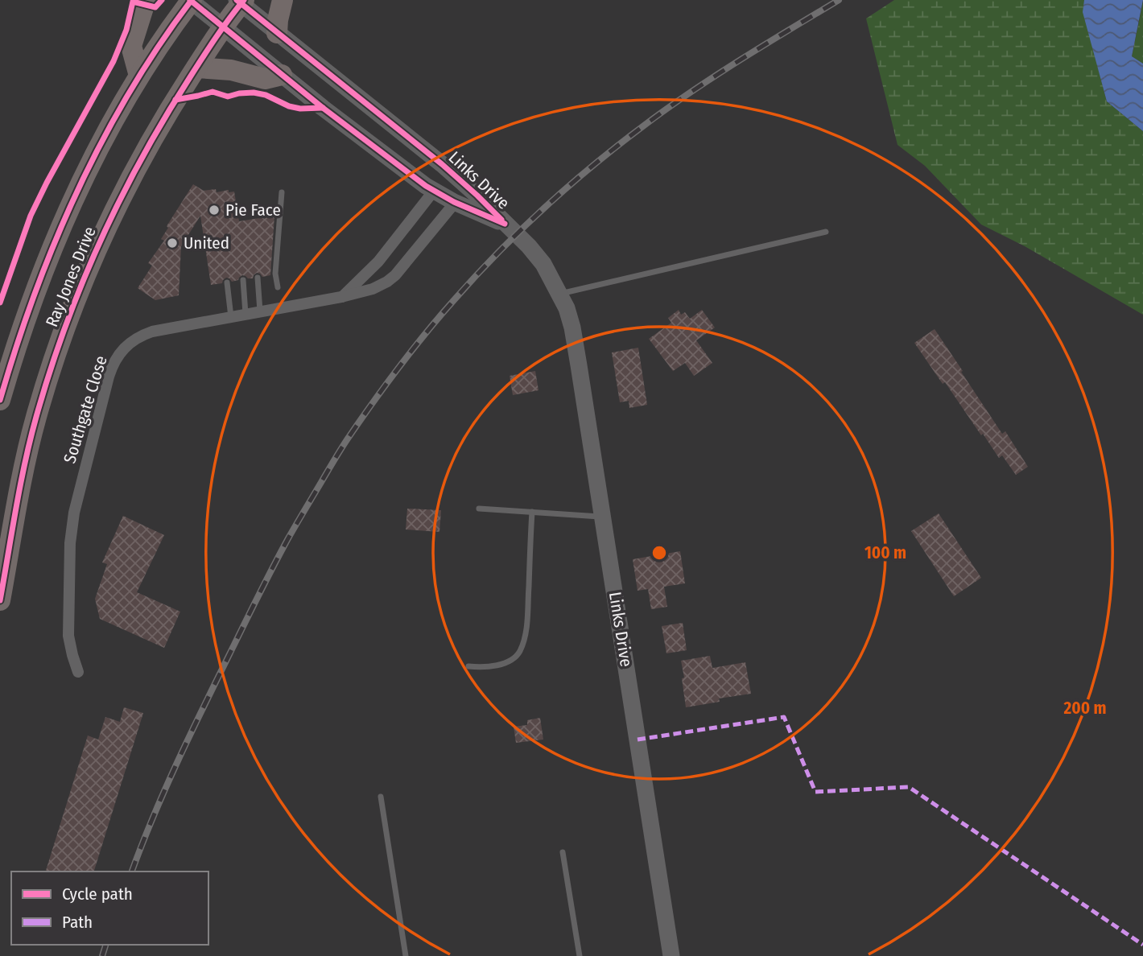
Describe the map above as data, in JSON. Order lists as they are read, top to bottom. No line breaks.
{"streets":{"highway":["Ray Jones Drive"],"street":["Links Drive","Southgate Close"]},"crossings":[["Links Drive","Ray Jones Drive"],["Links Drive","Southgate Close"]],"places":["Pie Face","United"],"legend":["Cycle path","Path"],"rings":["100 m","200 m"]}
